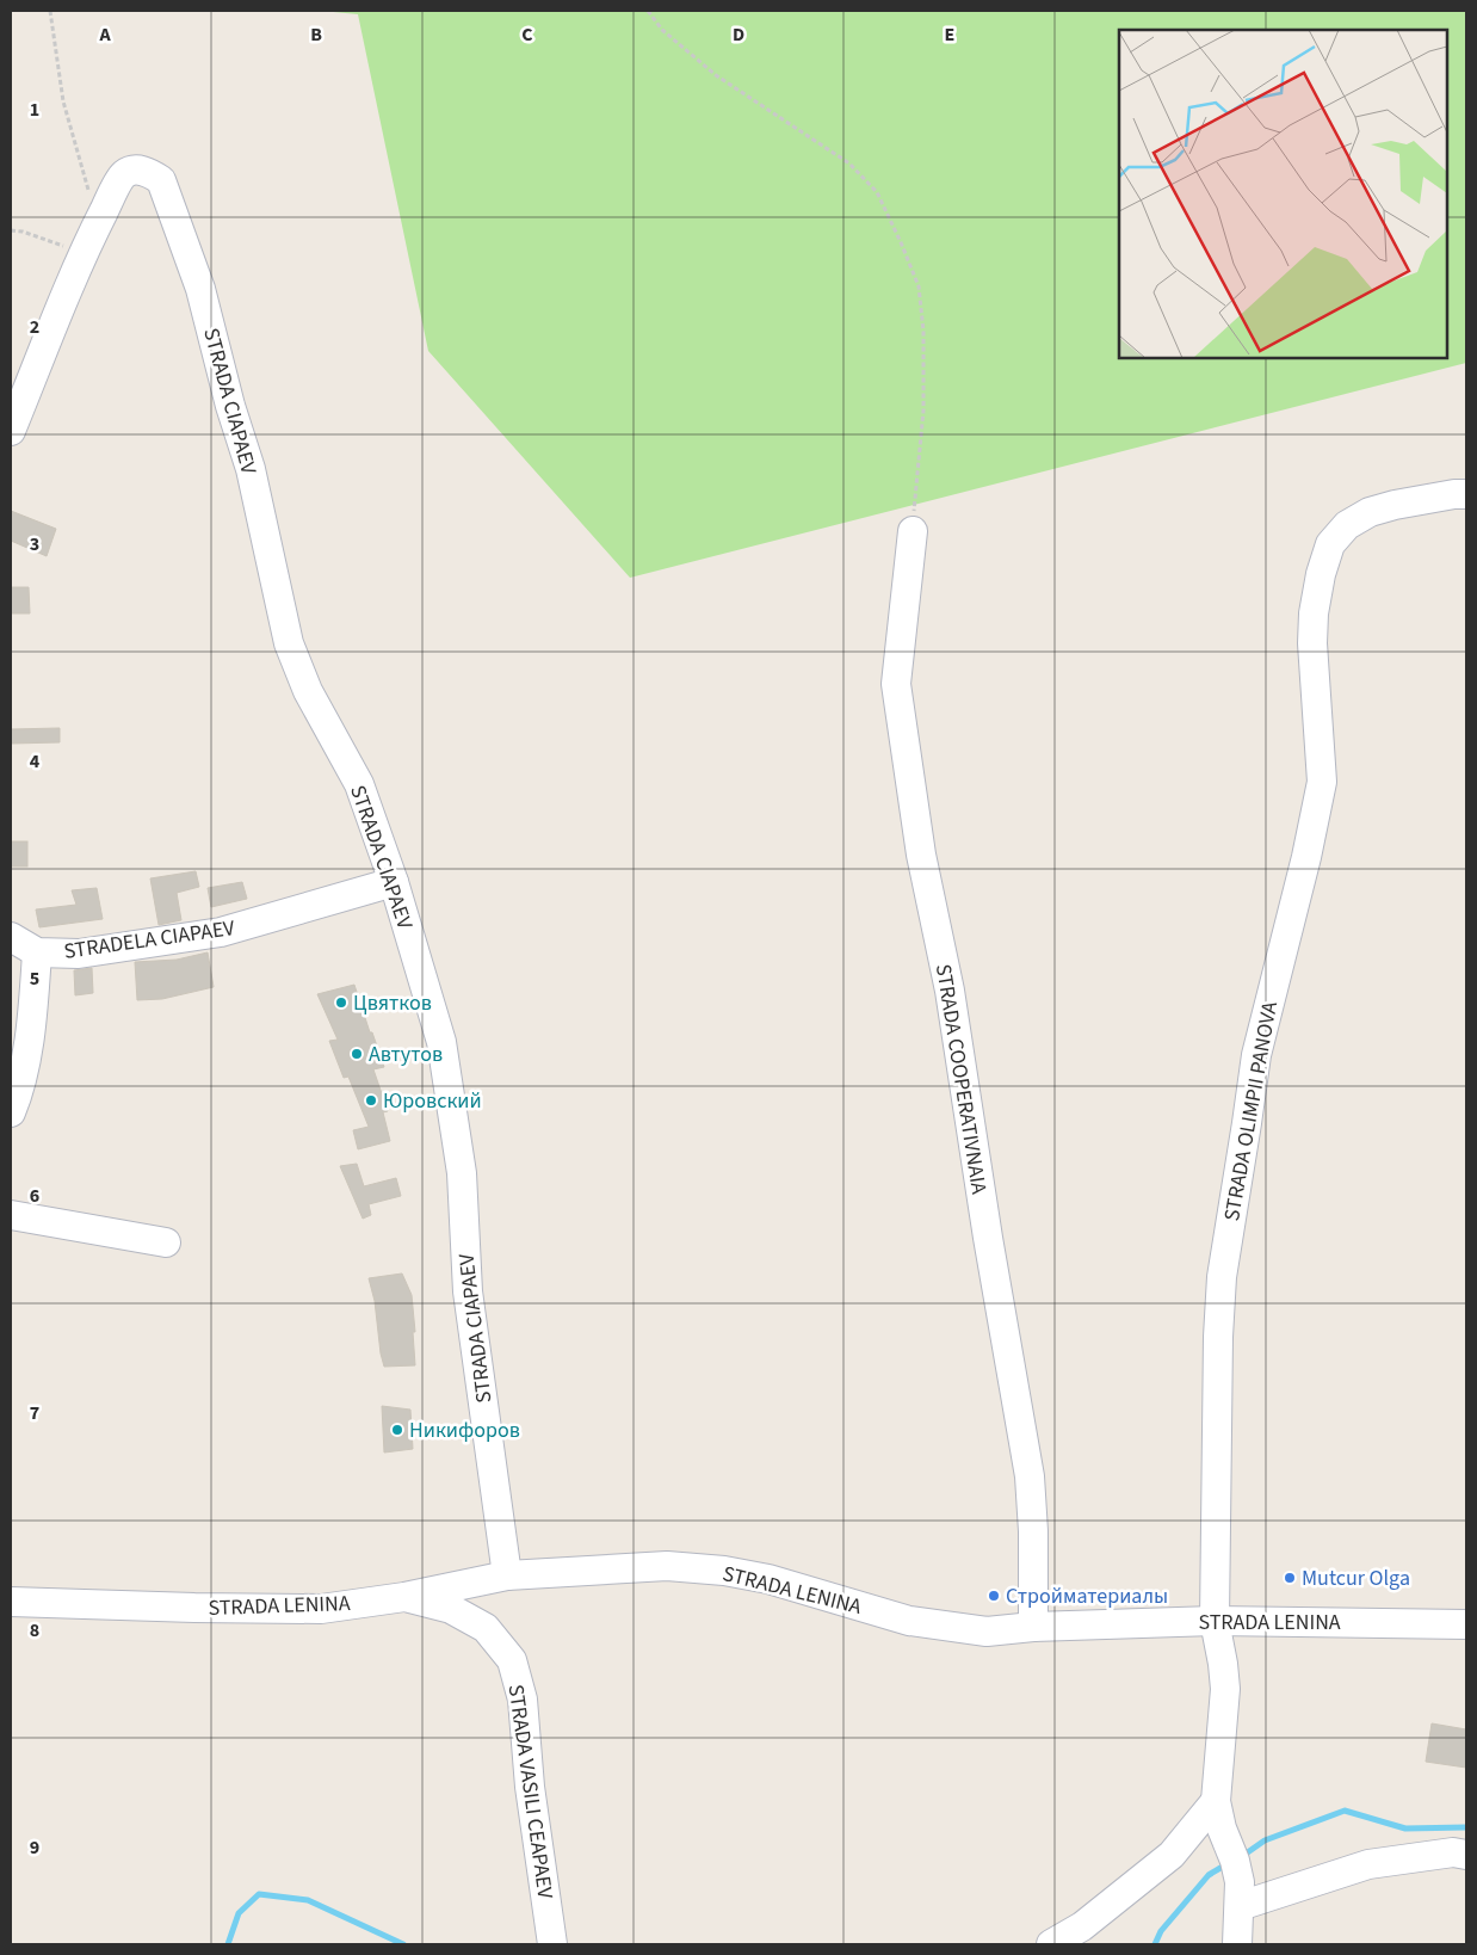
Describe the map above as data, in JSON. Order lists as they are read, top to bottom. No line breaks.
{"streets":{"street":["STRADA CIAPAEV","STRADELA CIAPAEV","STRADA COOPERATIVNAIA","STRADA OLIMPII PANOVA","STRADA LENINA","STRADA VASILI CEAPAEV"]},"crossings":[["STRADA CIAPAEV","STRADELA CIAPAEV"],["STRADA CIAPAEV","STRADA LENINA"],["STRADA COOPERATIVNAIA","STRADA LENINA"],["STRADA OLIMPII PANOVA","STRADA LENINA"],["STRADA LENINA","STRADA VASILI CEAPAEV"]],"places":["Цвятков","Автутов","Юровский","Никифоров","Mutcur Olga","Стройматериалы"],"grid":{"columns":["A","B","C","D","E"],"rows":["1","2","3","4","5","6","7","8","9"]}}
